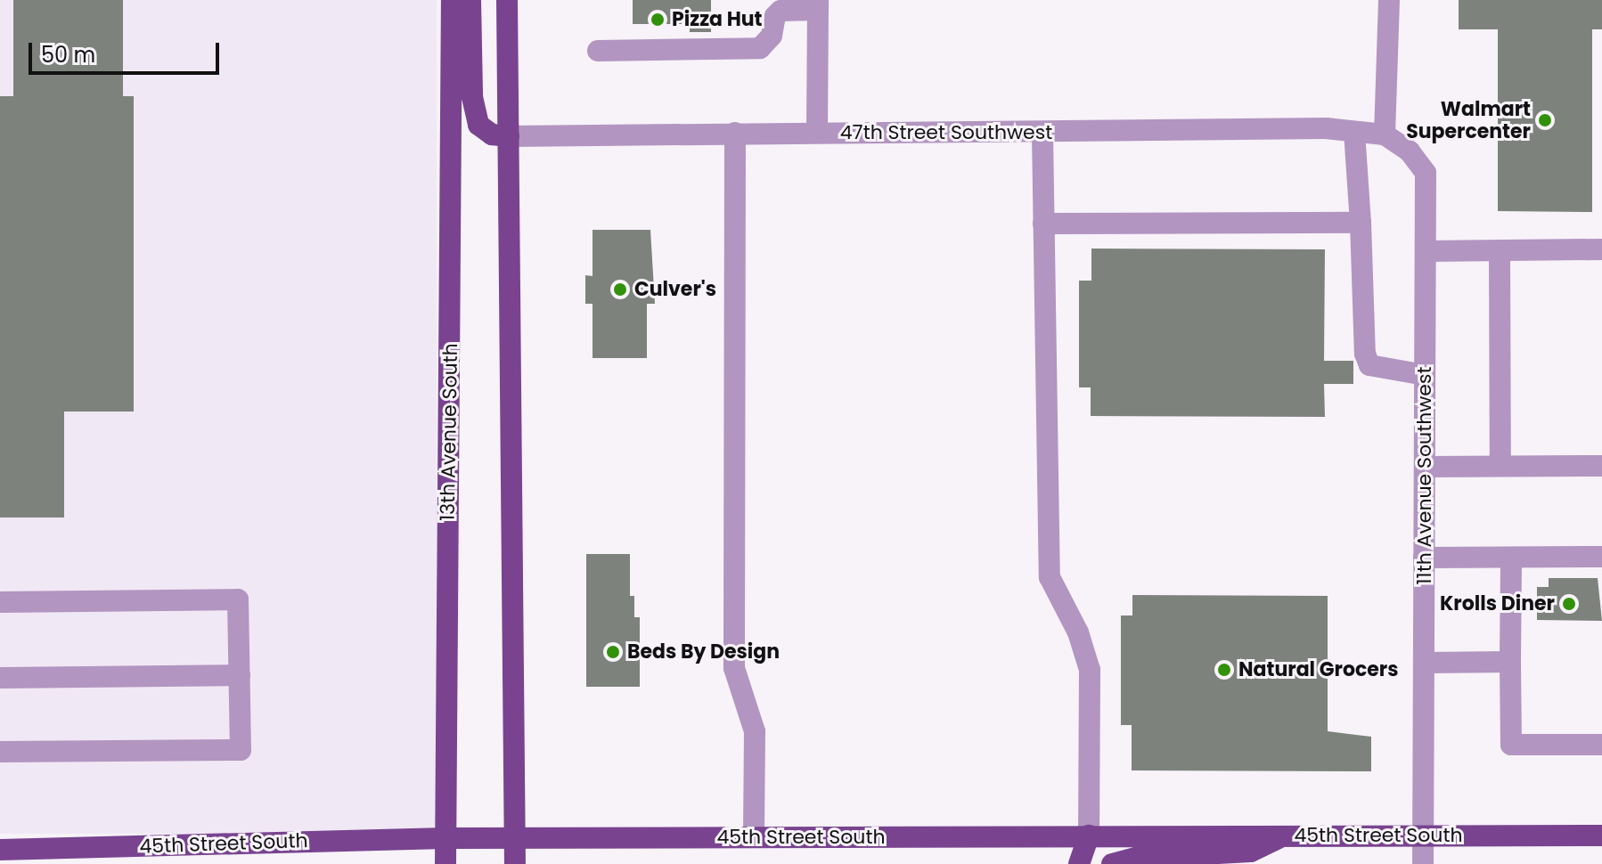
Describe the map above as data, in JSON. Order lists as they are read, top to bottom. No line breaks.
{"streets":{"main road":["13th Avenue South","45th Street South"],"street":["47th Street Southwest","11th Avenue Southwest"]},"crossings":[["47th Street Southwest","11th Avenue Southwest"],["13th Avenue South","45th Street South"],["11th Avenue Southwest","45th Street South"]],"places":["Pizza Hut","Walmart Supercenter","Culver's","Krolls Diner","Beds By Design","Natural Grocers"],"scale_bar":"50 m"}
